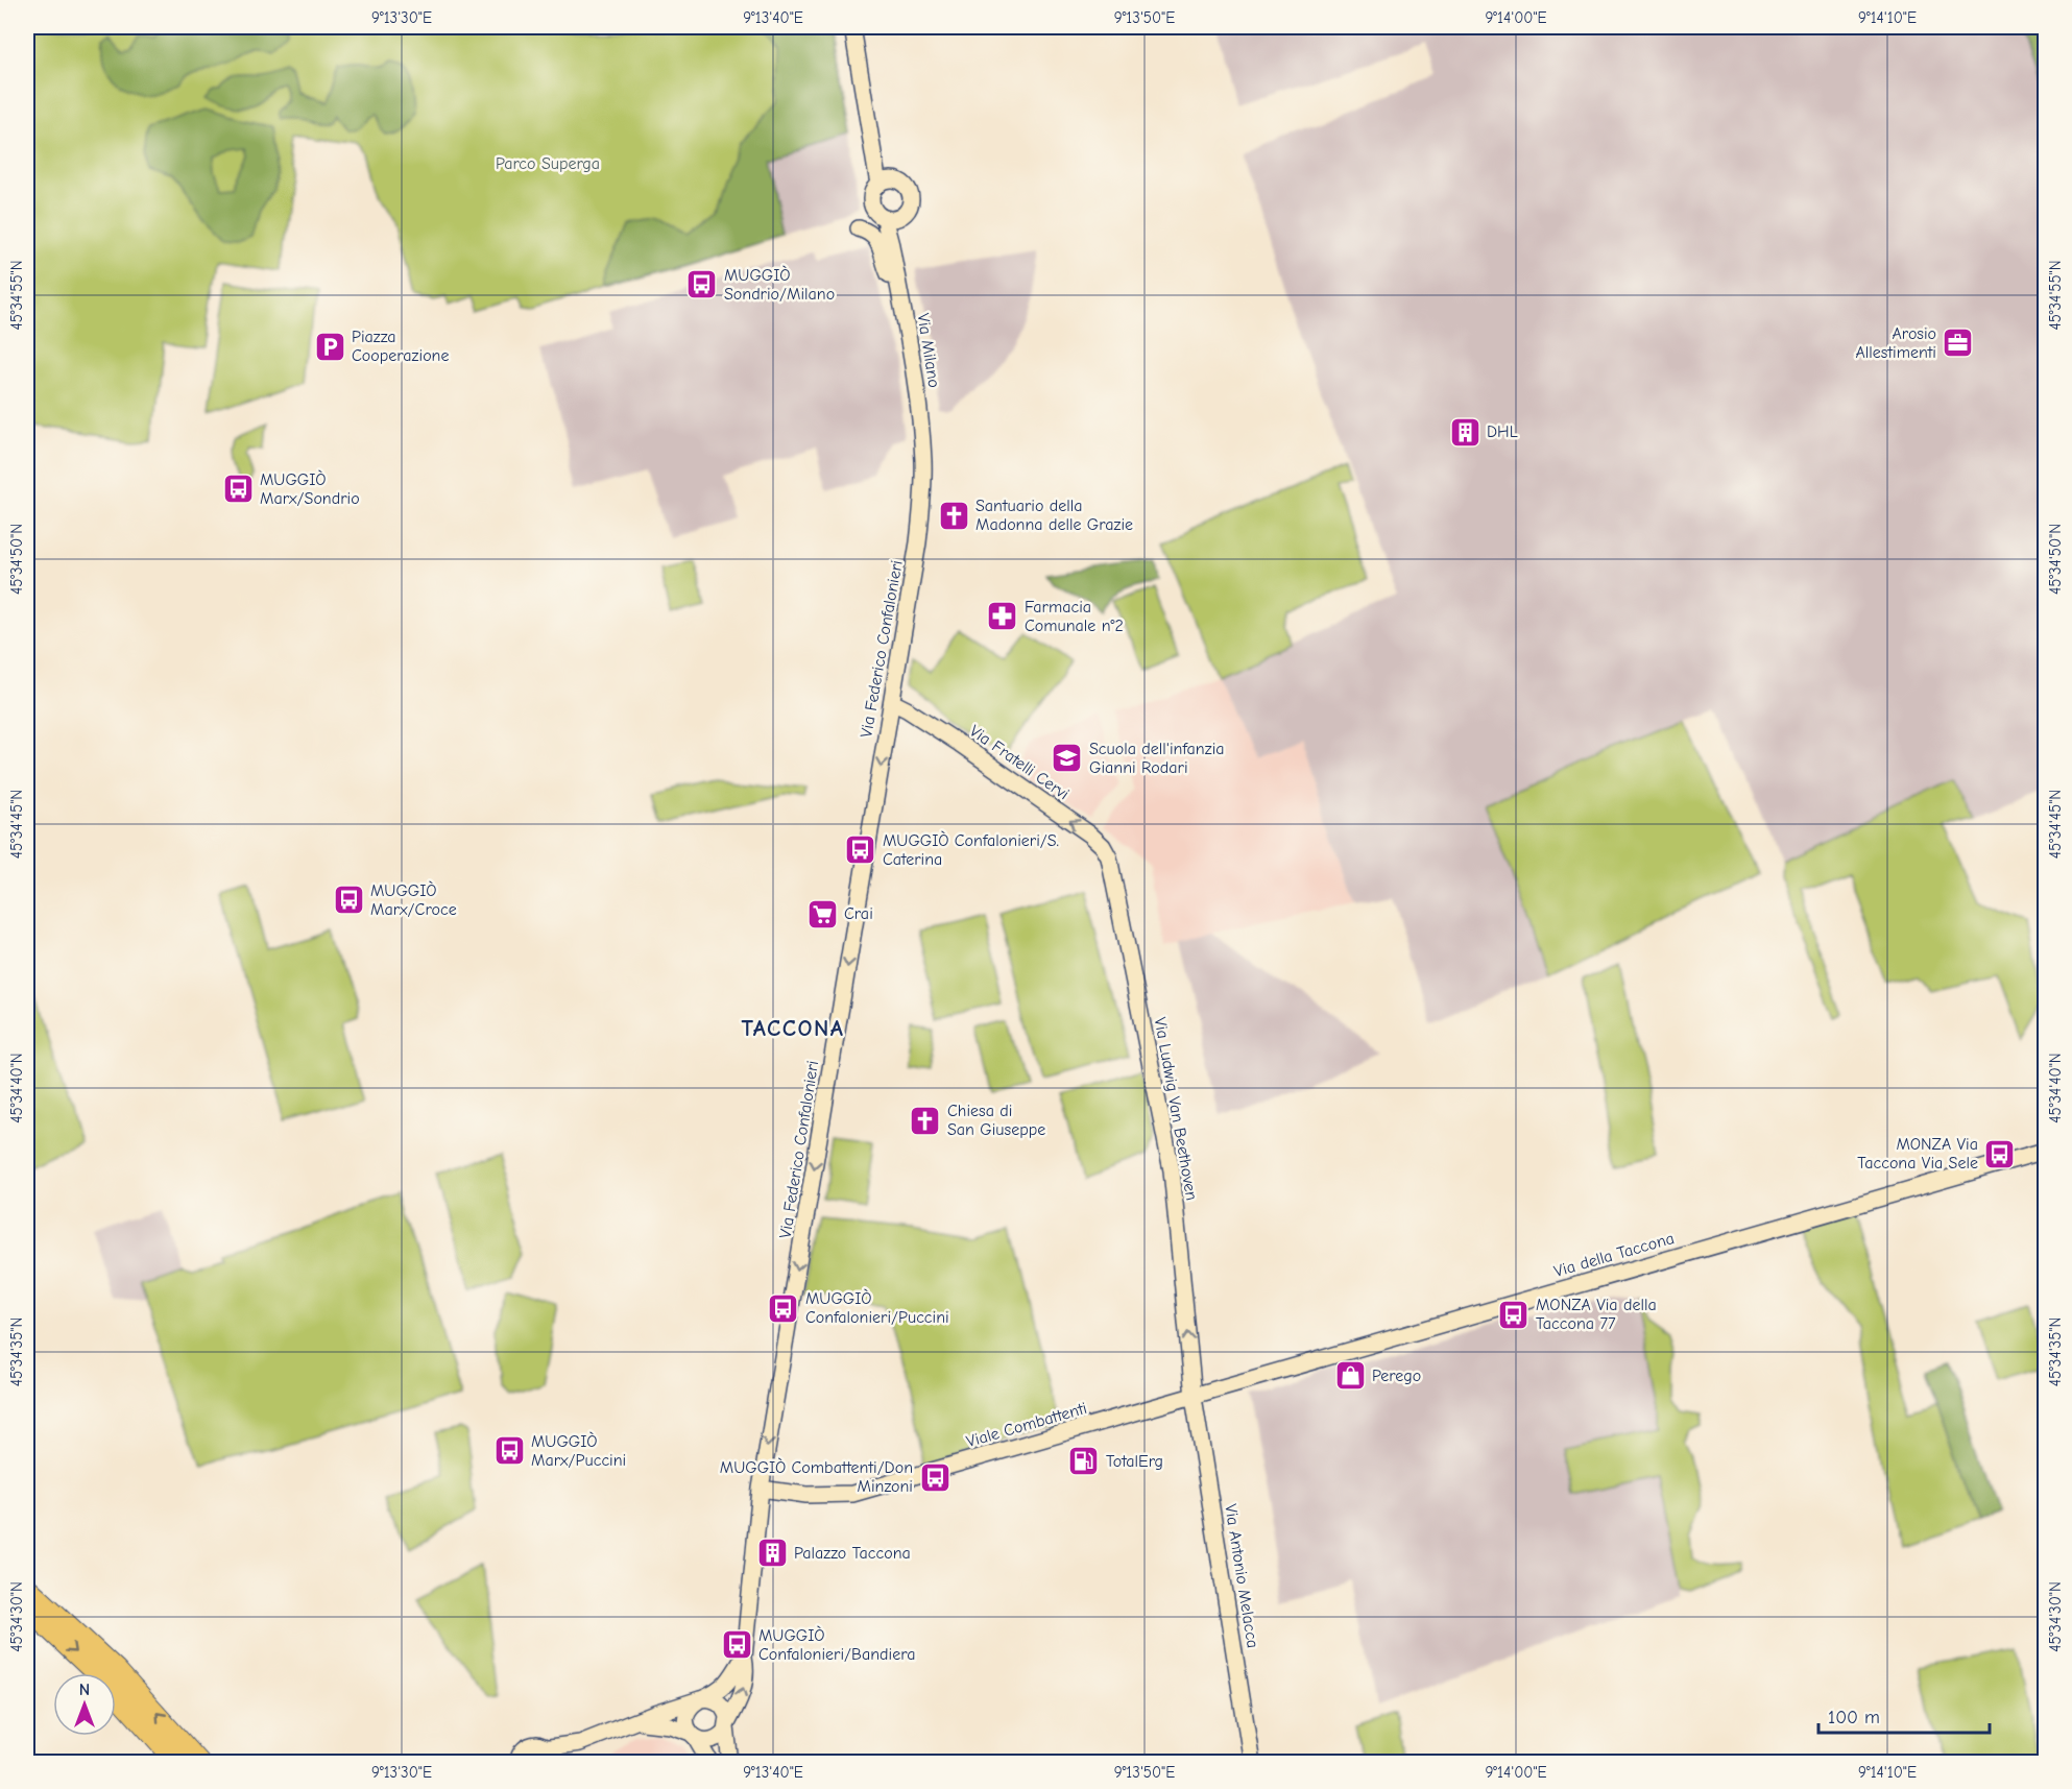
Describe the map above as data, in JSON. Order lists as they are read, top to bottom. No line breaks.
{"streets":{"street":["Via Milano","Via Federico Confalonieri","Via Fratelli Cervi","Via Ludwig Van Beethoven","Via della Taccona","Viale Combattenti","Via Antonio Melacca"]},"crossings":[["Via Milano","Via Federico Confalonieri"],["Via Federico Confalonieri","Via Fratelli Cervi"],["Via Federico Confalonieri","Viale Combattenti"],["Via Fratelli Cervi","Via Ludwig Van Beethoven"],["Via Ludwig Van Beethoven","Via della Taccona"],["Via Ludwig Van Beethoven","Viale Combattenti"],["Via Ludwig Van Beethoven","Via Antonio Melacca"],["Via della Taccona","Viale Combattenti"],["Via della Taccona","Via Antonio Melacca"],["Viale Combattenti","Via Antonio Melacca"]],"one_way":["Via Federico Confalonieri","Via Fratelli Cervi","Via Ludwig Van Beethoven"],"districts":["TACCONA"],"parks":["Parco Superga"],"places":{"bus stop":["MUGGIÒ Sondrio/Milano","MUGGIÒ Marx/Sondrio","MUGGIÒ Confalonieri/S. Caterina","MUGGIÒ Marx/Croce","MONZA Via Taccona Via Sele","MUGGIÒ Confalonieri/Puccini","MONZA Via della Taccona 77","MUGGIÒ Marx/Puccini","MUGGIÒ Combattenti/Don Minzoni","MUGGIÒ Confalonieri/Bandiera"],"office":["Arosio Allestimenti"],"parking":["Piazza Cooperazione"],"building":["DHL","Palazzo Taccona"],"church":["Santuario della Madonna delle Grazie","Chiesa di San Giuseppe"],"pharmacy":["Farmacia Comunale n°2"],"school or university":["Scuola dell'infanzia Gianni Rodari"],"supermarket":["Crai"],"shop":["Perego"],"fuel station":["TotalErg"]},"scale_bar":"100 m","north":"top","coordinates":["9°13'30\"E","9°13'40\"E","9°13'50\"E","9°14'00\"E","9°14'10\"E","45°34'55\"N","45°34'50\"N","45°34'45\"N","45°34'40\"N","45°34'35\"N","45°34'30\"N"]}
